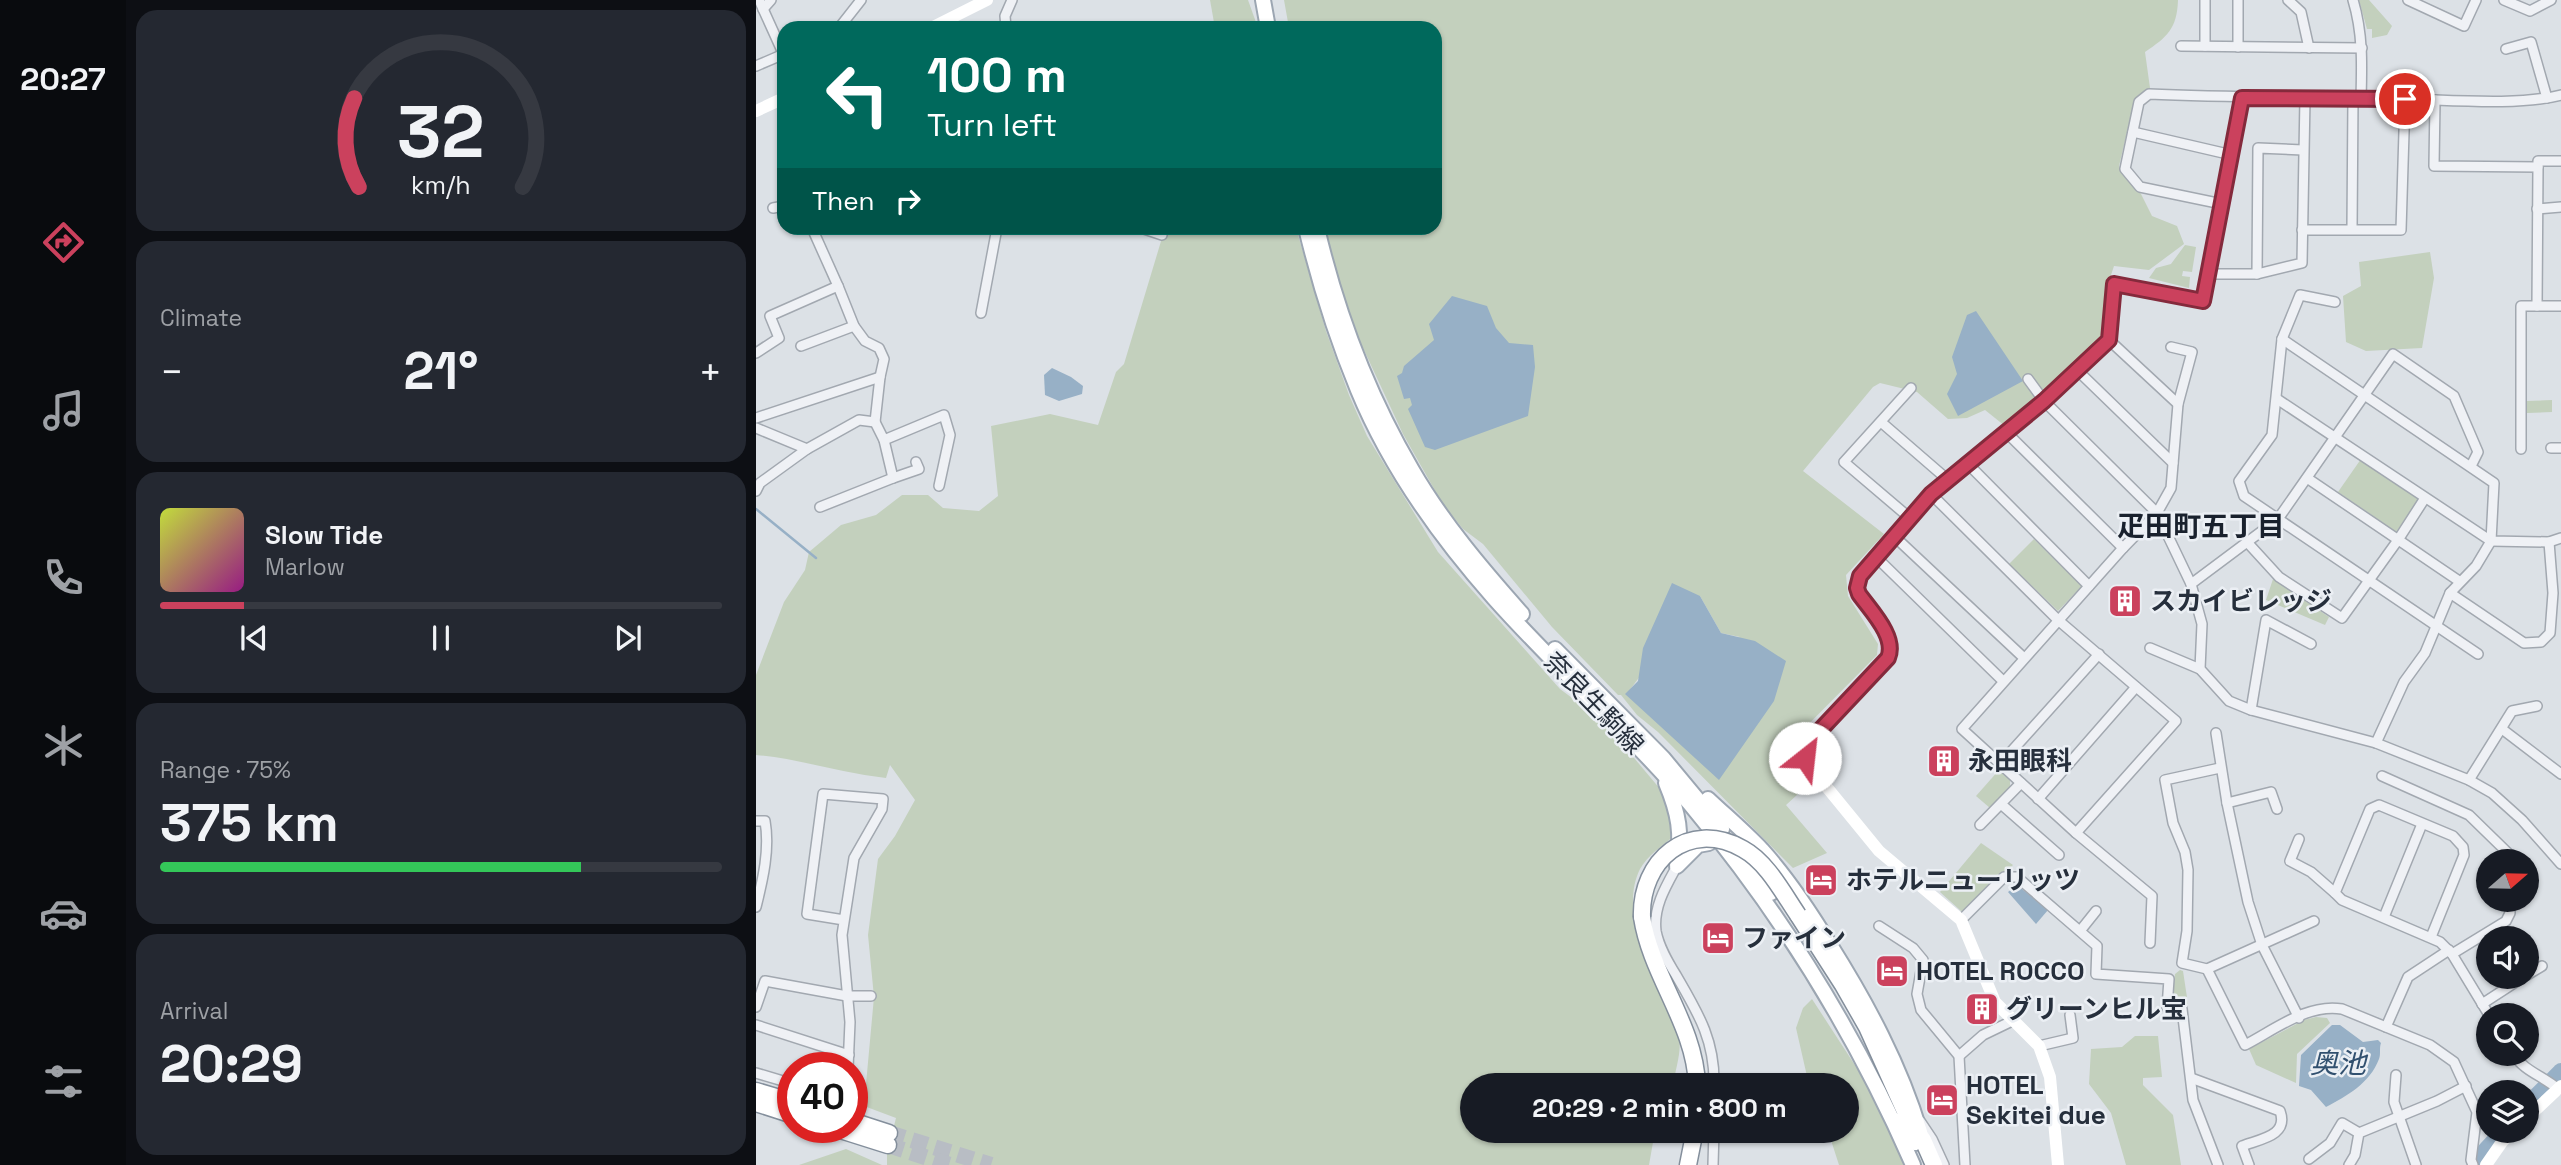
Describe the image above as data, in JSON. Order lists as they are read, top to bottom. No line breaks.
{"streets":{"main road":["奈良生駒線"]},"districts":["疋田町五丁目"],"water":["奥池"],"places":{"building":["スカイビレッジ","永田眼科","グリーンヒル宝"],"hotel":["ホテルニューリッツ","ファイン","HOTEL ROCCO","HOTEL Sekitei due"]},"north":"right","page":{"tabs":"20:27","turn":["100 m","Turn left"],"then":"Then","tile":["Climate",["Range · 75%","375 km"],["Arrival","20:29"]],"heat":["−","21°","+"],"song":["Slow Tide","Marlow"],"limit":"40","trip":"20:29 · 2 min · 800 m","gauge":["32","km/h"]}}
